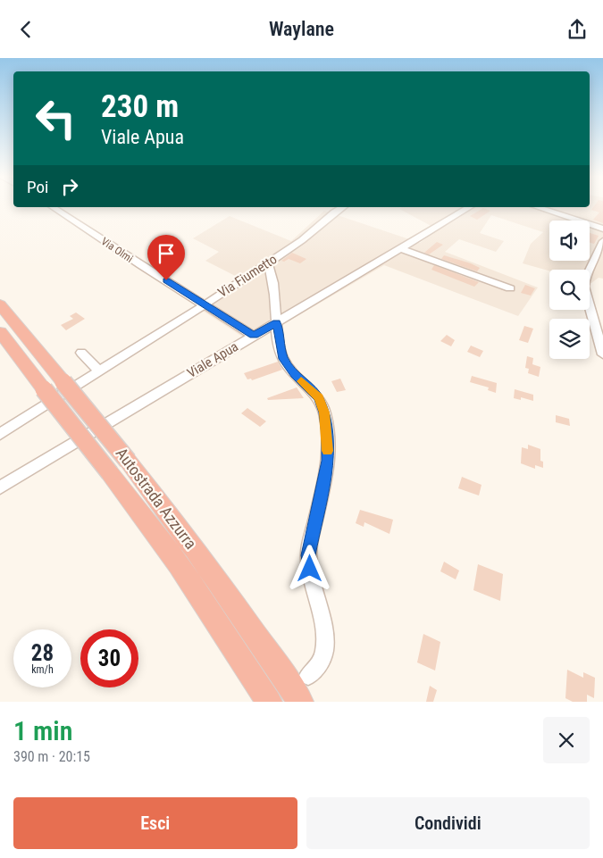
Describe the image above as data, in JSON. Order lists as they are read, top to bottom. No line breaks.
{"streets":{"highway":["Autostrada Azzurra"],"street":["Via Olmi","Via Fiumetto","Viale Apua"]},"crossings":[["Via Olmi","Via Fiumetto"],["Via Olmi","Viale Apua"]],"page":{"header":"Waylane","turn":["230 m","Viale Apua"],"then":"Poi","speed":"28 km/h","limit":"30","heading":["1 min","390 m · 20:15"],"buttons":["Esci","Condividi"]}}
